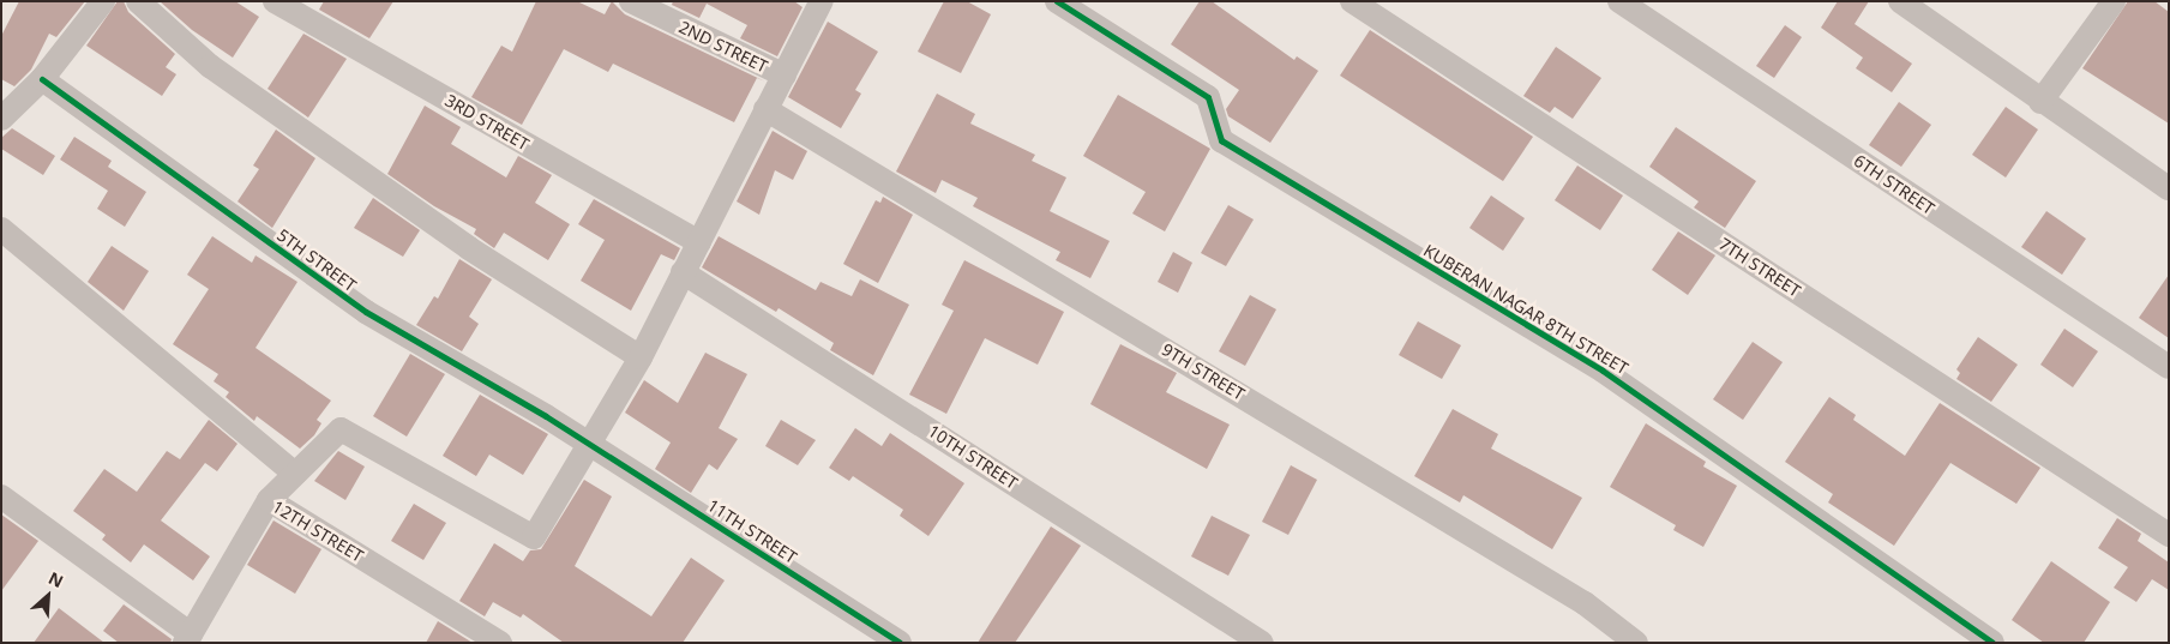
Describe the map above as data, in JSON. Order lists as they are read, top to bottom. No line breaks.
{"streets":{"street":["2ND STREET","3RD STREET","6TH STREET","5TH STREET","7TH STREET","KUBERAN NAGAR 8TH STREET","9TH STREET","10TH STREET","12TH STREET","11TH STREET"]},"crossings":[["5TH STREET","11TH STREET"]],"north":"top right"}
